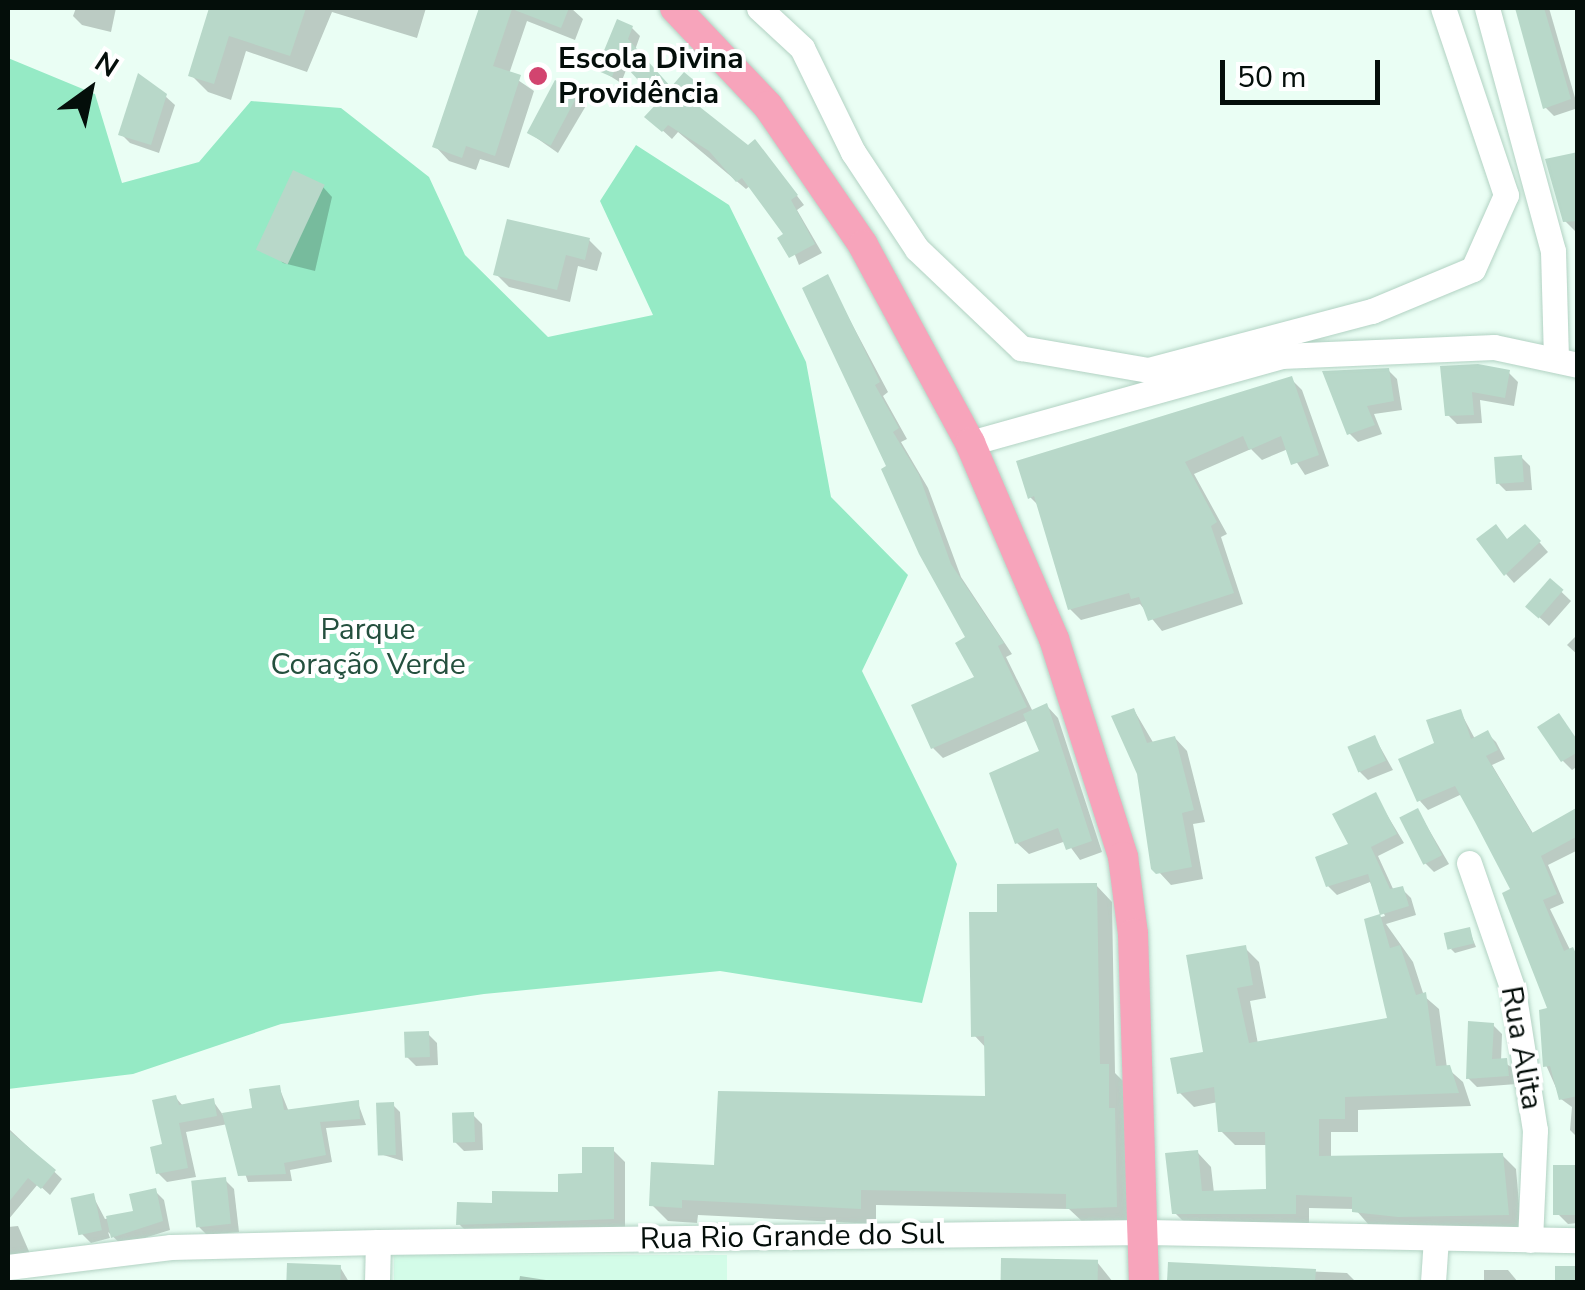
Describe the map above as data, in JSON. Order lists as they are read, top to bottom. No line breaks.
{"streets":{"street":["Rua Alita","Rua Rio Grande do Sul"]},"crossings":[["Rua Alita","Rua Rio Grande do Sul"]],"parks":["Parque Coração Verde"],"places":["Escola Divina Providência"],"scale_bar":"50 m","north":"top right"}
